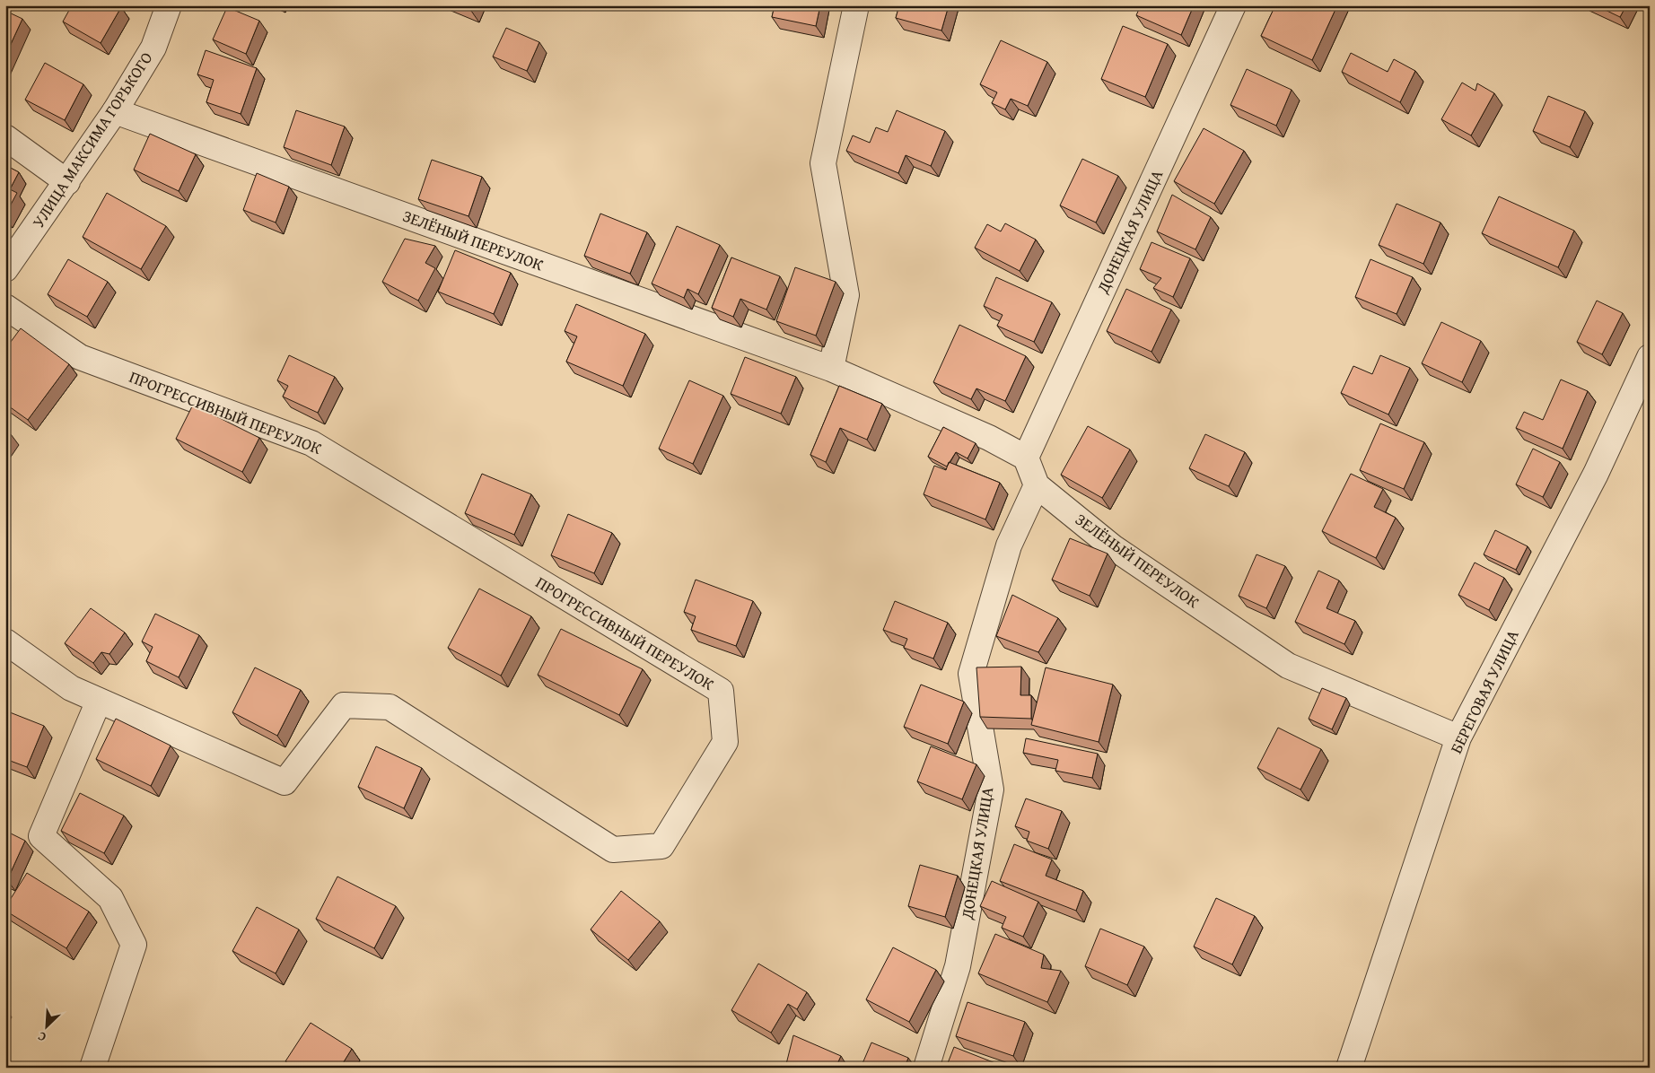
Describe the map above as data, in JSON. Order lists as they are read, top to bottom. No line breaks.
{"streets":{"street":["УЛИЦА МАКСИМА ГОРЬКОГО","ДОНЕЦКАЯ УЛИЦА","ЗЕЛЁНЫЙ ПЕРЕУЛОК","ПРОГРЕССИВНЫЙ ПЕРЕУЛОК","БЕРЕГОВАЯ УЛИЦА"]},"crossings":[["УЛИЦА МАКСИМА ГОРЬКОГО","ЗЕЛЁНЫЙ ПЕРЕУЛОК"],["ДОНЕЦКАЯ УЛИЦА","ЗЕЛЁНЫЙ ПЕРЕУЛОК"],["ЗЕЛЁНЫЙ ПЕРЕУЛОК","БЕРЕГОВАЯ УЛИЦА"]],"north":"bottom left"}
